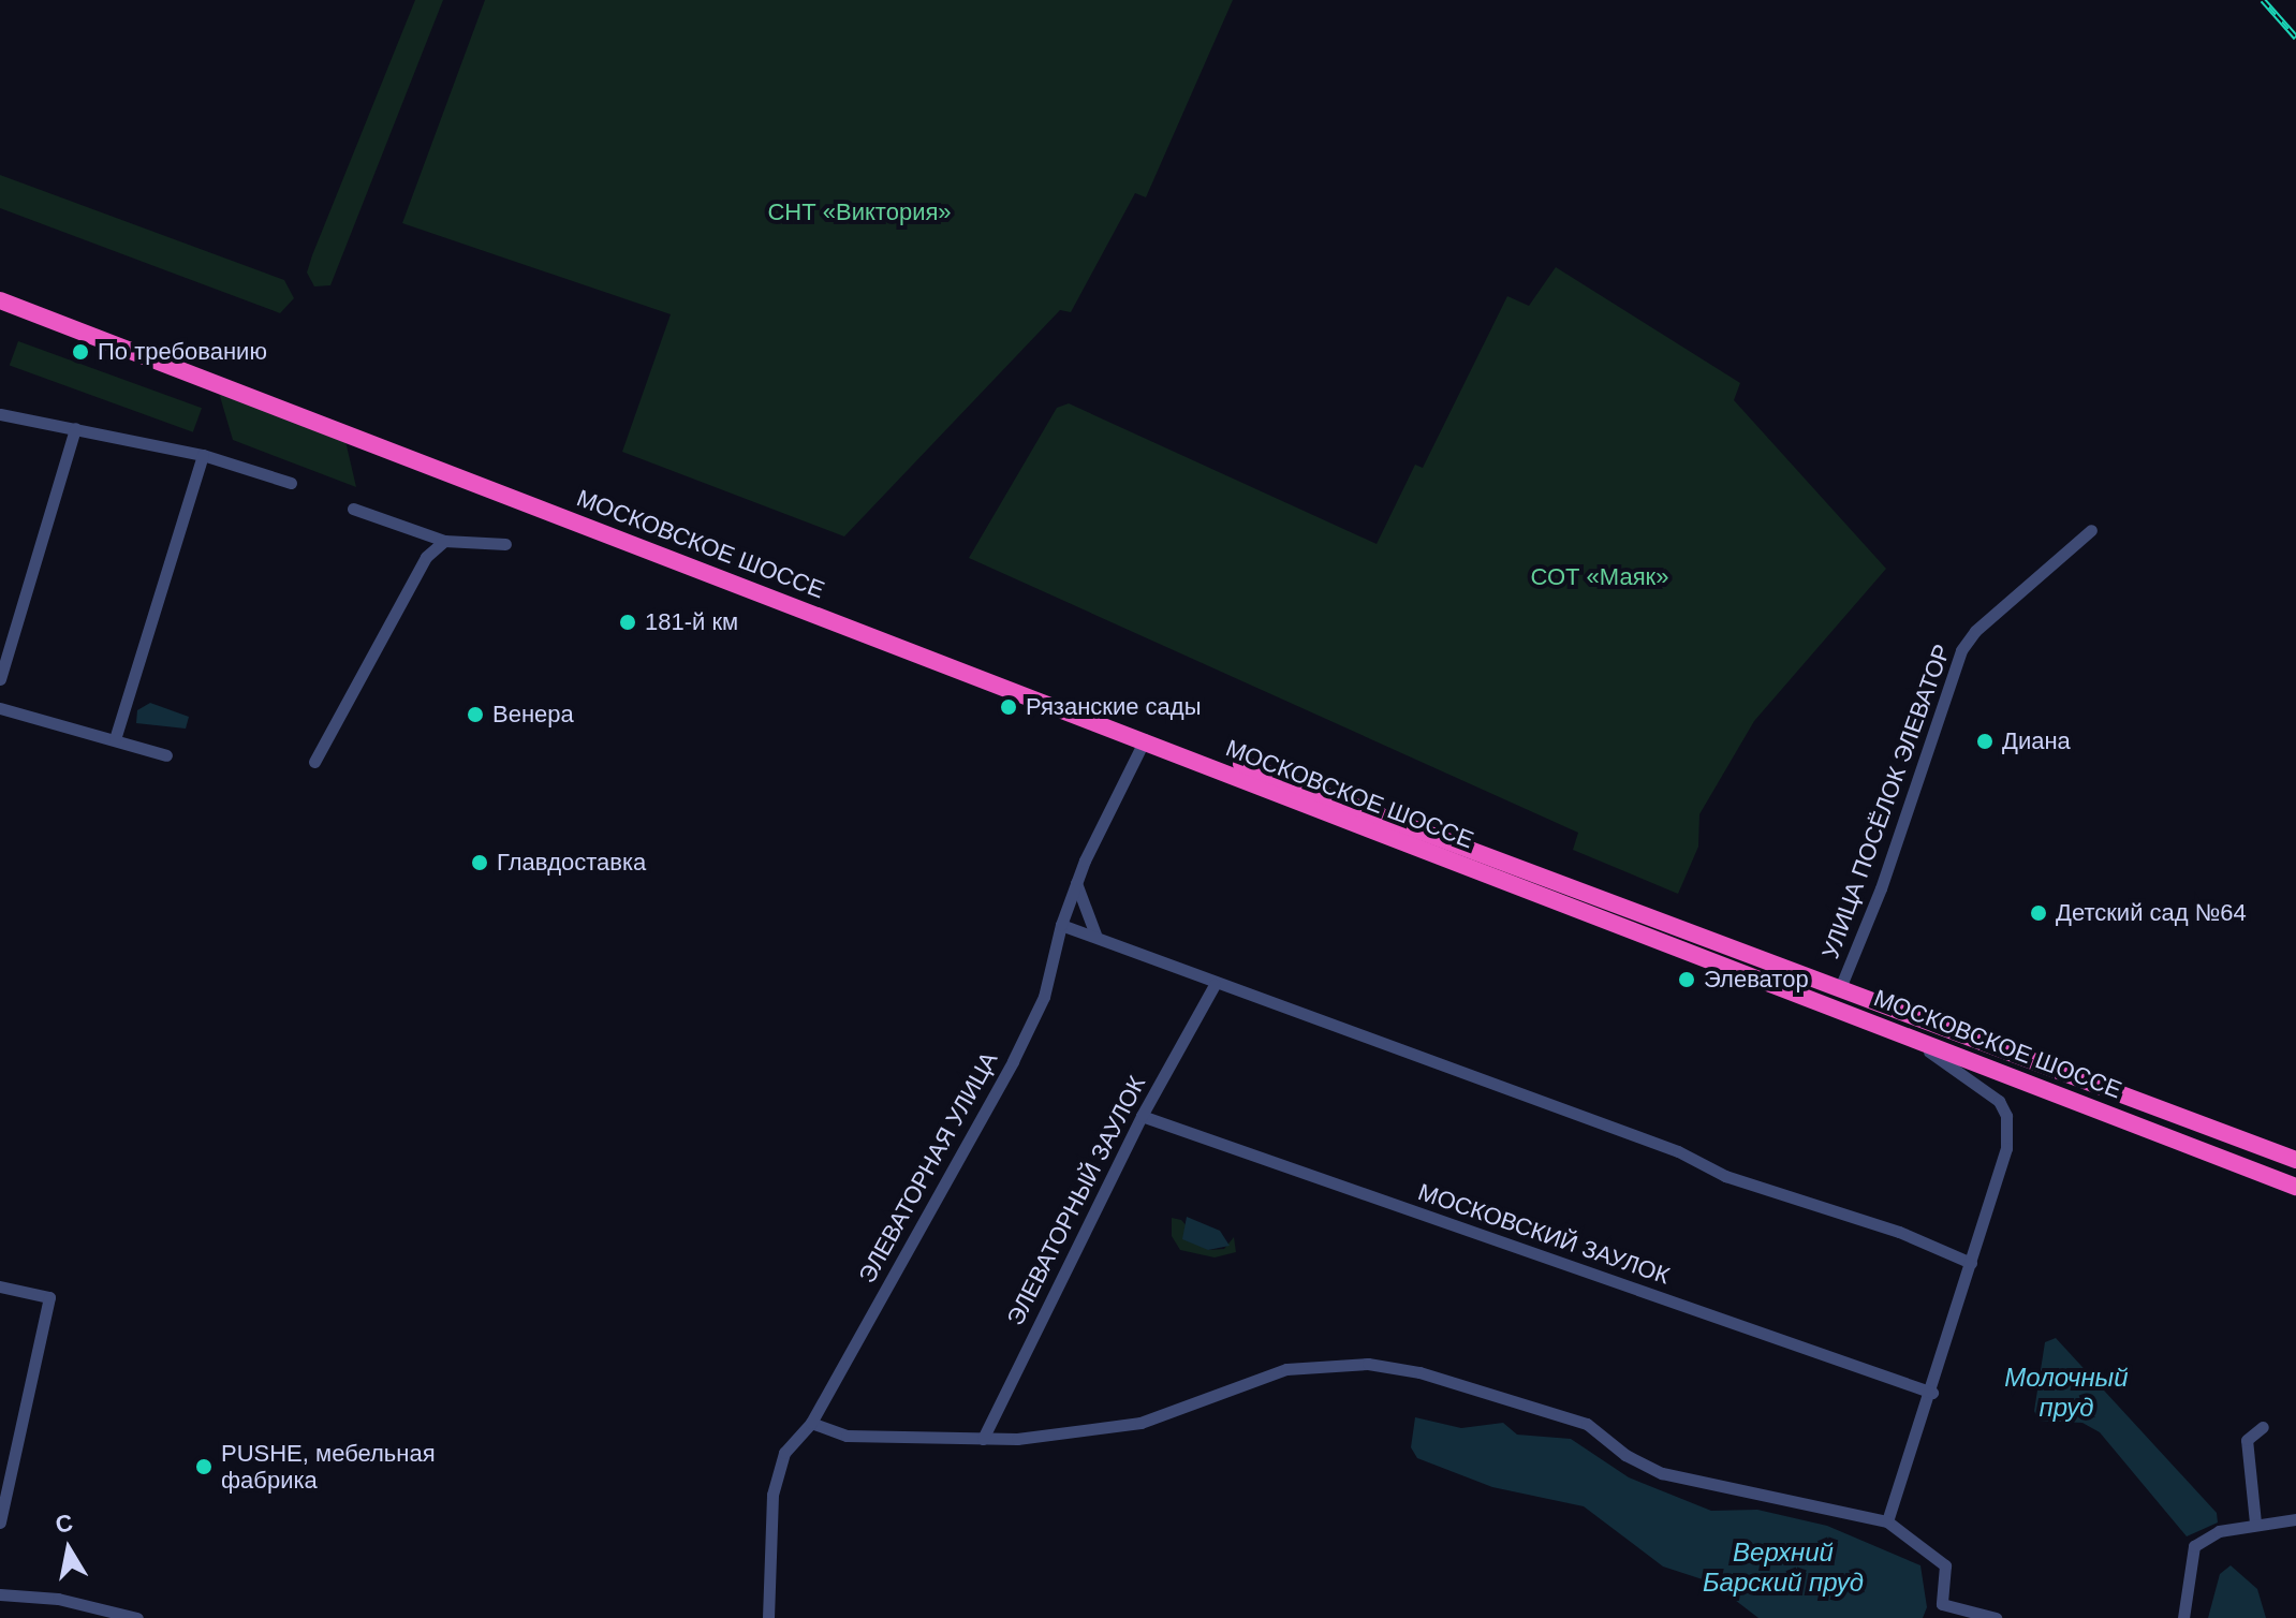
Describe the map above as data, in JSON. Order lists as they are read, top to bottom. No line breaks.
{"streets":{"highway":["МОСКОВСКОЕ ШОССЕ"],"street":["УЛИЦА ПОСЁЛОК ЭЛЕВАТОР","ЭЛЕВАТОРНАЯ УЛИЦА","ЭЛЕВАТОРНЫЙ ЗАУЛОК","МОСКОВСКИЙ ЗАУЛОК"]},"crossings":[["МОСКОВСКОЕ ШОССЕ","УЛИЦА ПОСЁЛОК ЭЛЕВАТОР"],["МОСКОВСКОЕ ШОССЕ","ЭЛЕВАТОРНАЯ УЛИЦА"],["ЭЛЕВАТОРНЫЙ ЗАУЛОК","МОСКОВСКИЙ ЗАУЛОК"]],"water":["Молочный пруд","Верхний Барский пруд"],"parks":["СНТ «Виктория»","СОТ «Маяк»"],"places":["По требованию","181-й км","Рязанские сады","Венера","Диана","Главдоставка","Детский сад №64","Элеватор","PUSHE, мебельная фабрика"],"north":"top"}
